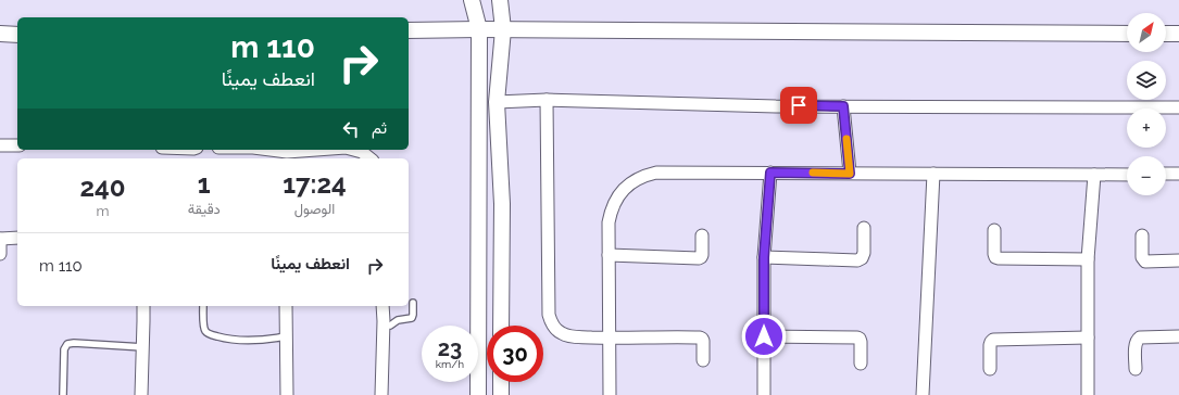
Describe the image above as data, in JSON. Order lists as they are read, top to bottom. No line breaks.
{"north":"top right","page":{"map_buttons":["+","−"],"turn":["110 m","انعطف يمينًا"],"then":"ثم","eta":["17:24","الوصول","1","دقيقة","240","m"],"list":[{"name":"انعطف يمينًا","value":"110 m"}],"speed":"23 km/h","limit":"30"}}
